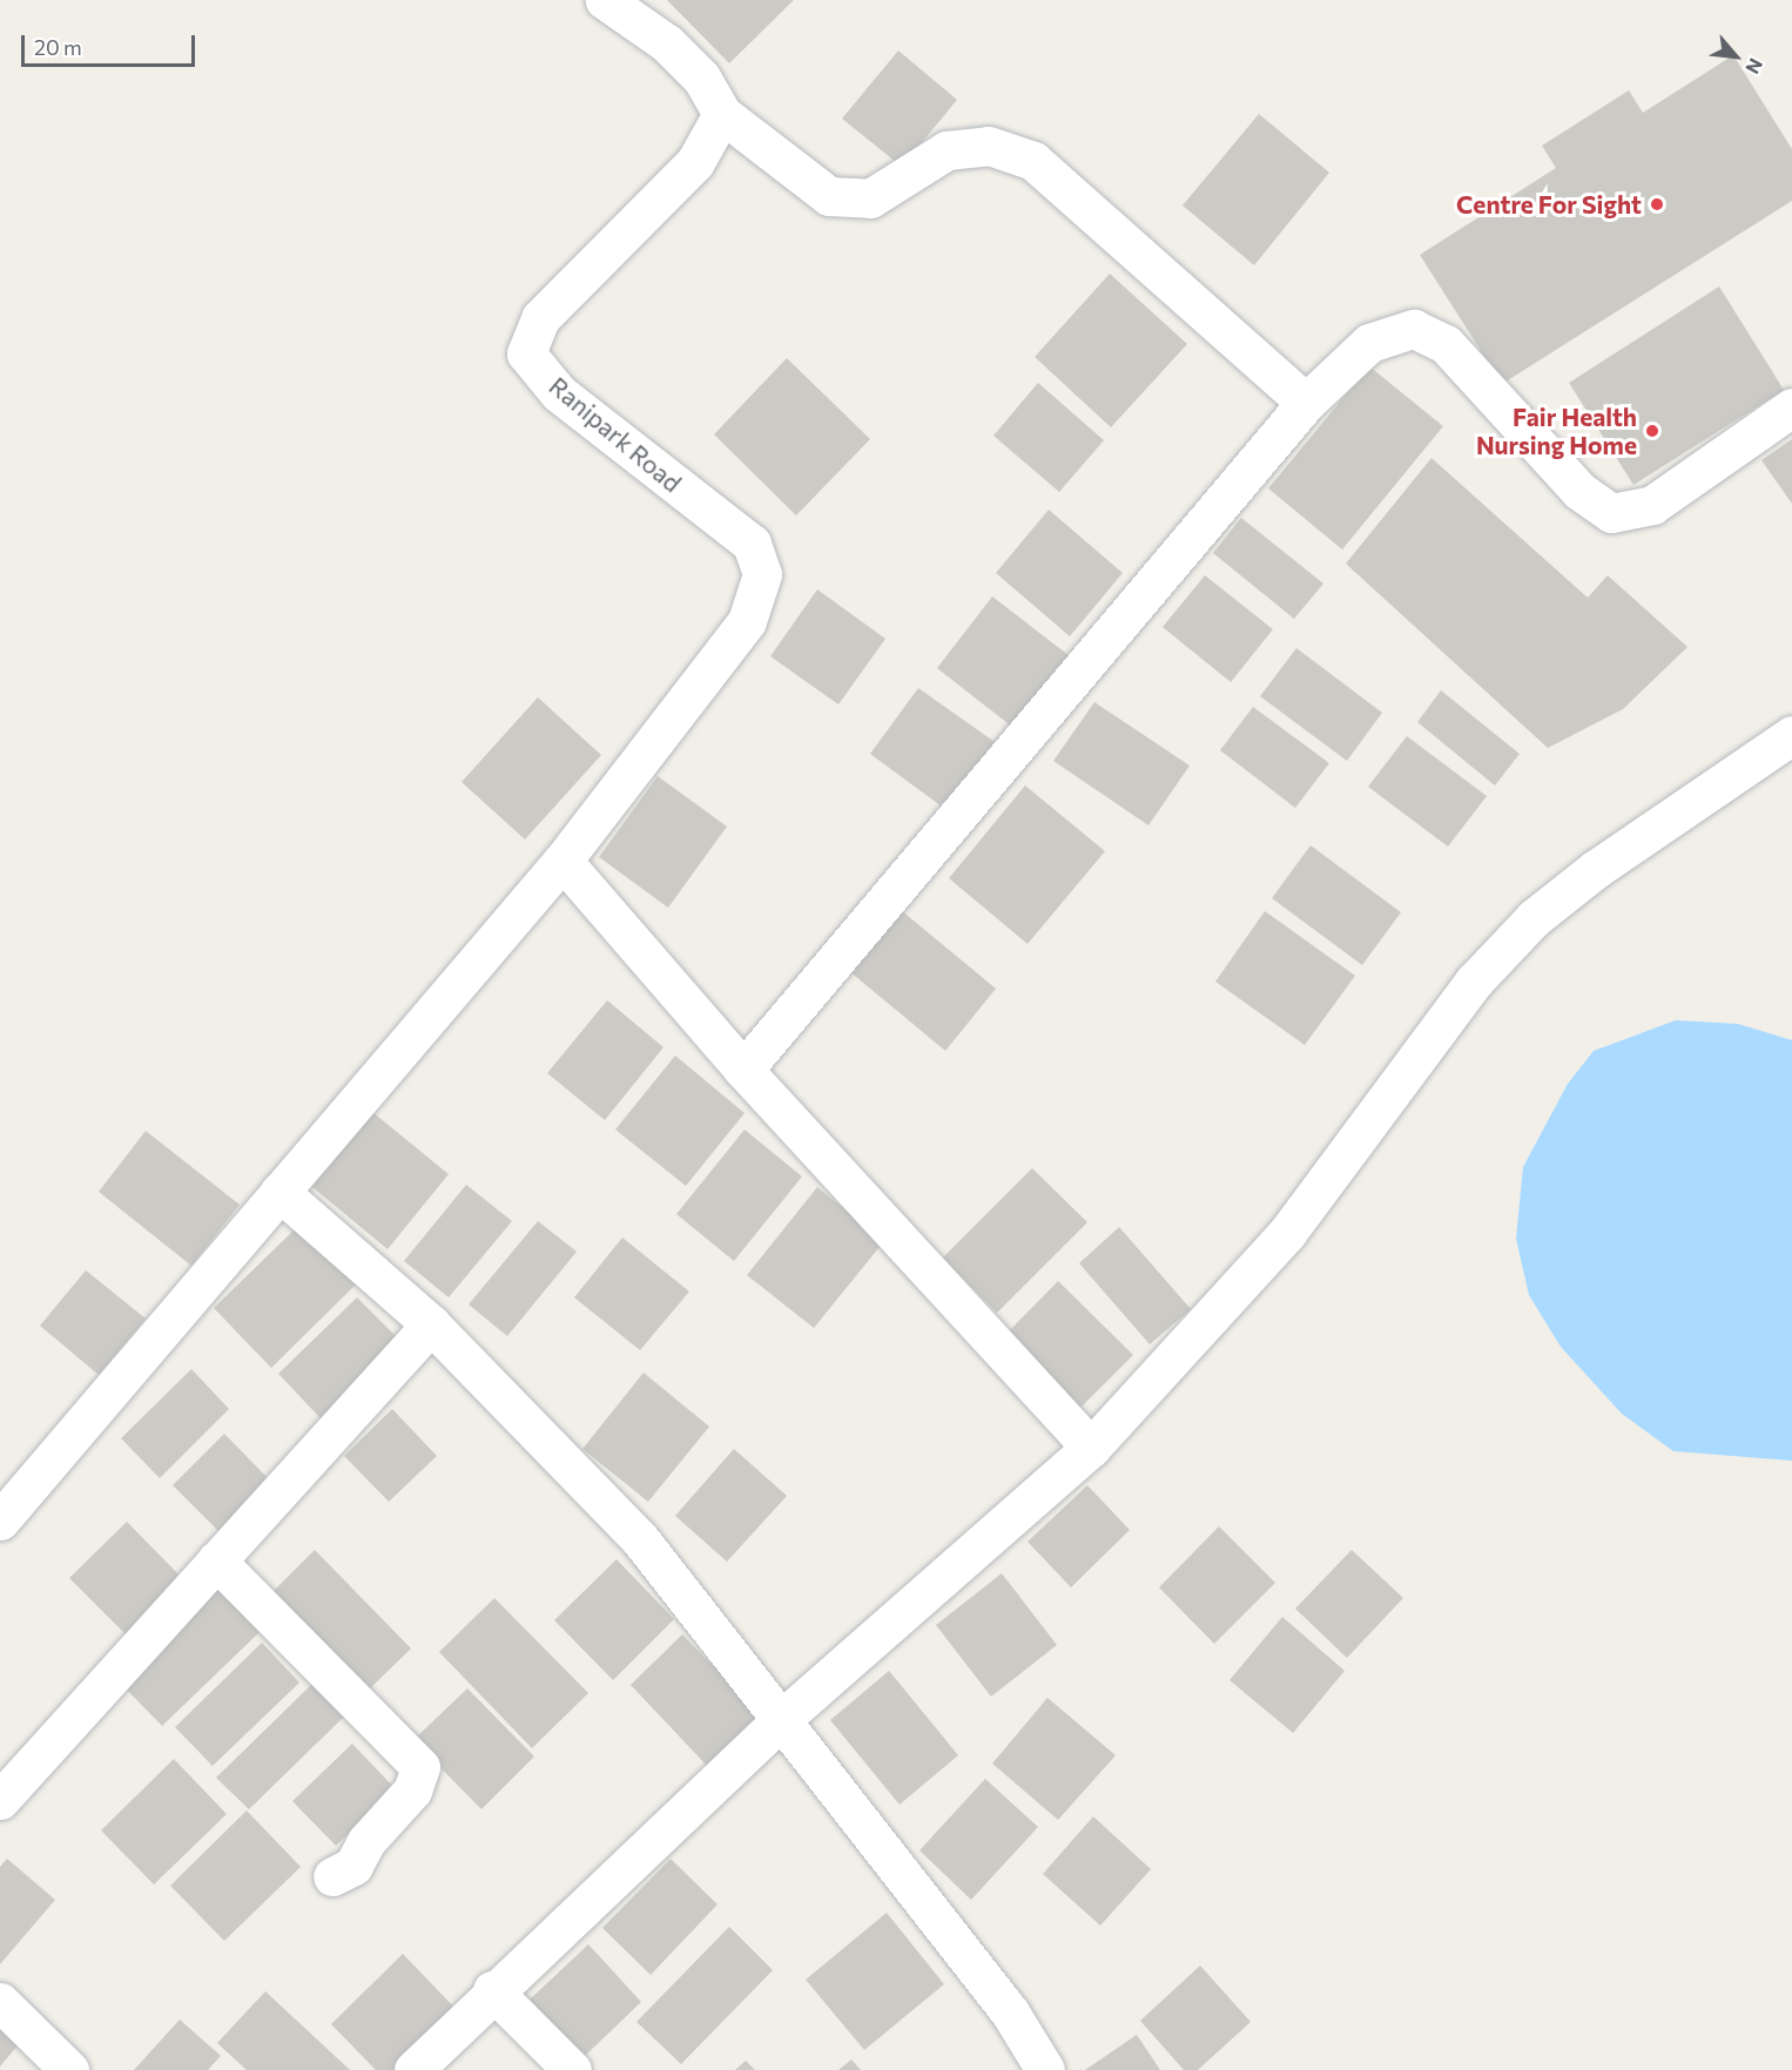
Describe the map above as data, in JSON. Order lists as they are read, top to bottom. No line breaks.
{"streets":{"street":["Ranipark Road"]},"places":["Centre For Sight","Fair Health Nursing Home"],"scale_bar":"20 m","north":"bottom right"}
